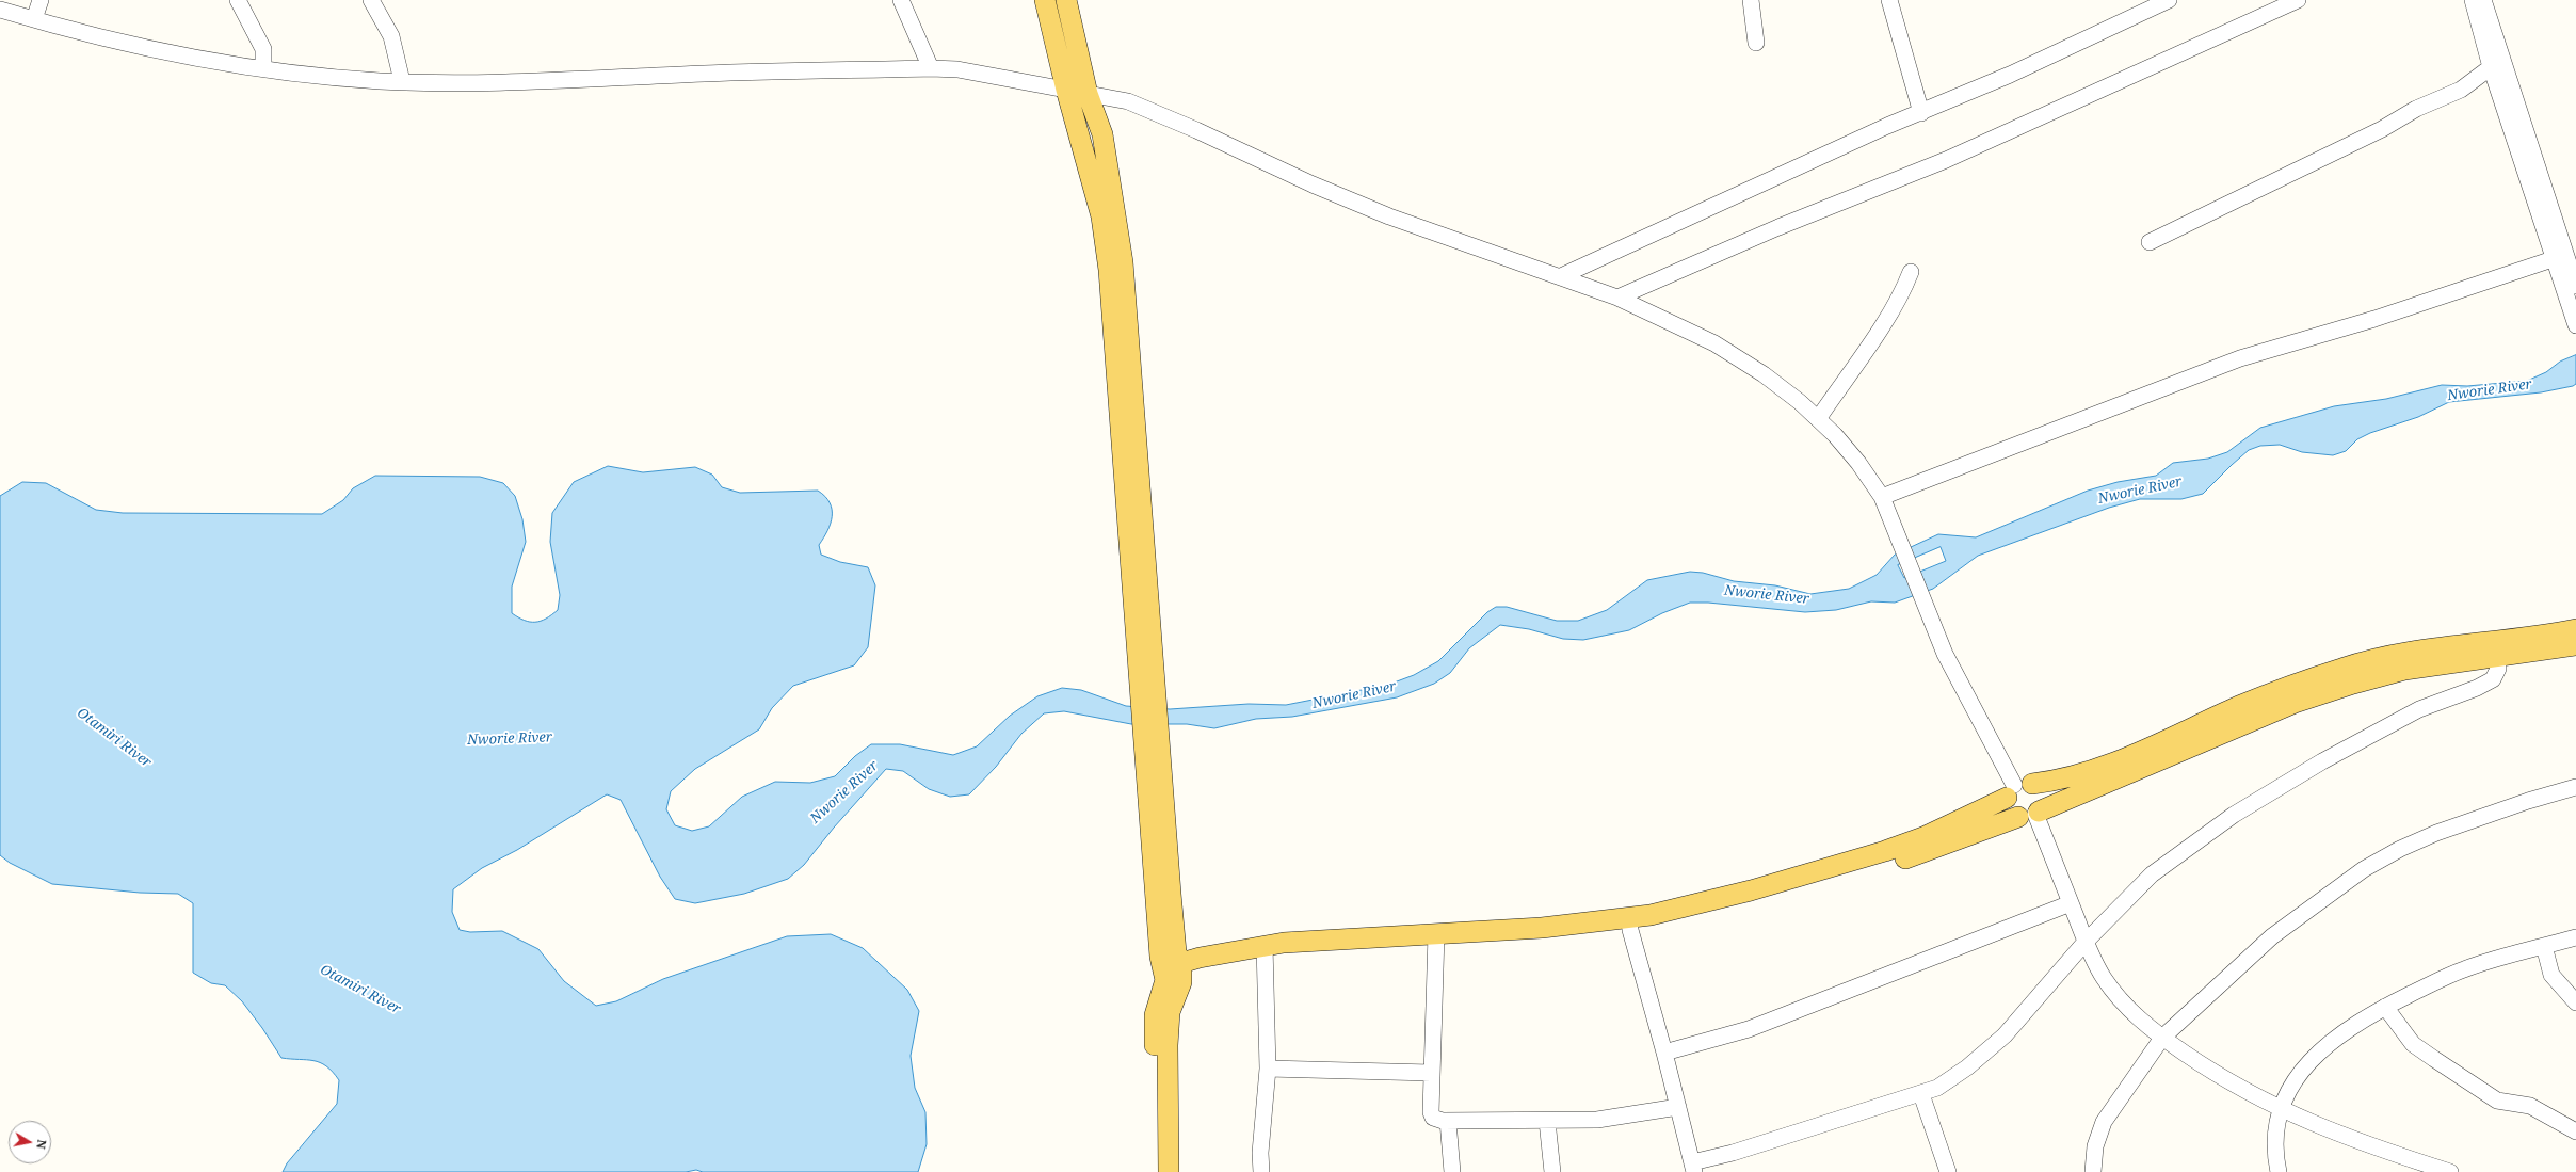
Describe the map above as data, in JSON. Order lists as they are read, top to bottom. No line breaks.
{"water":["Nworie River","Otamiri River"],"north":"right"}
